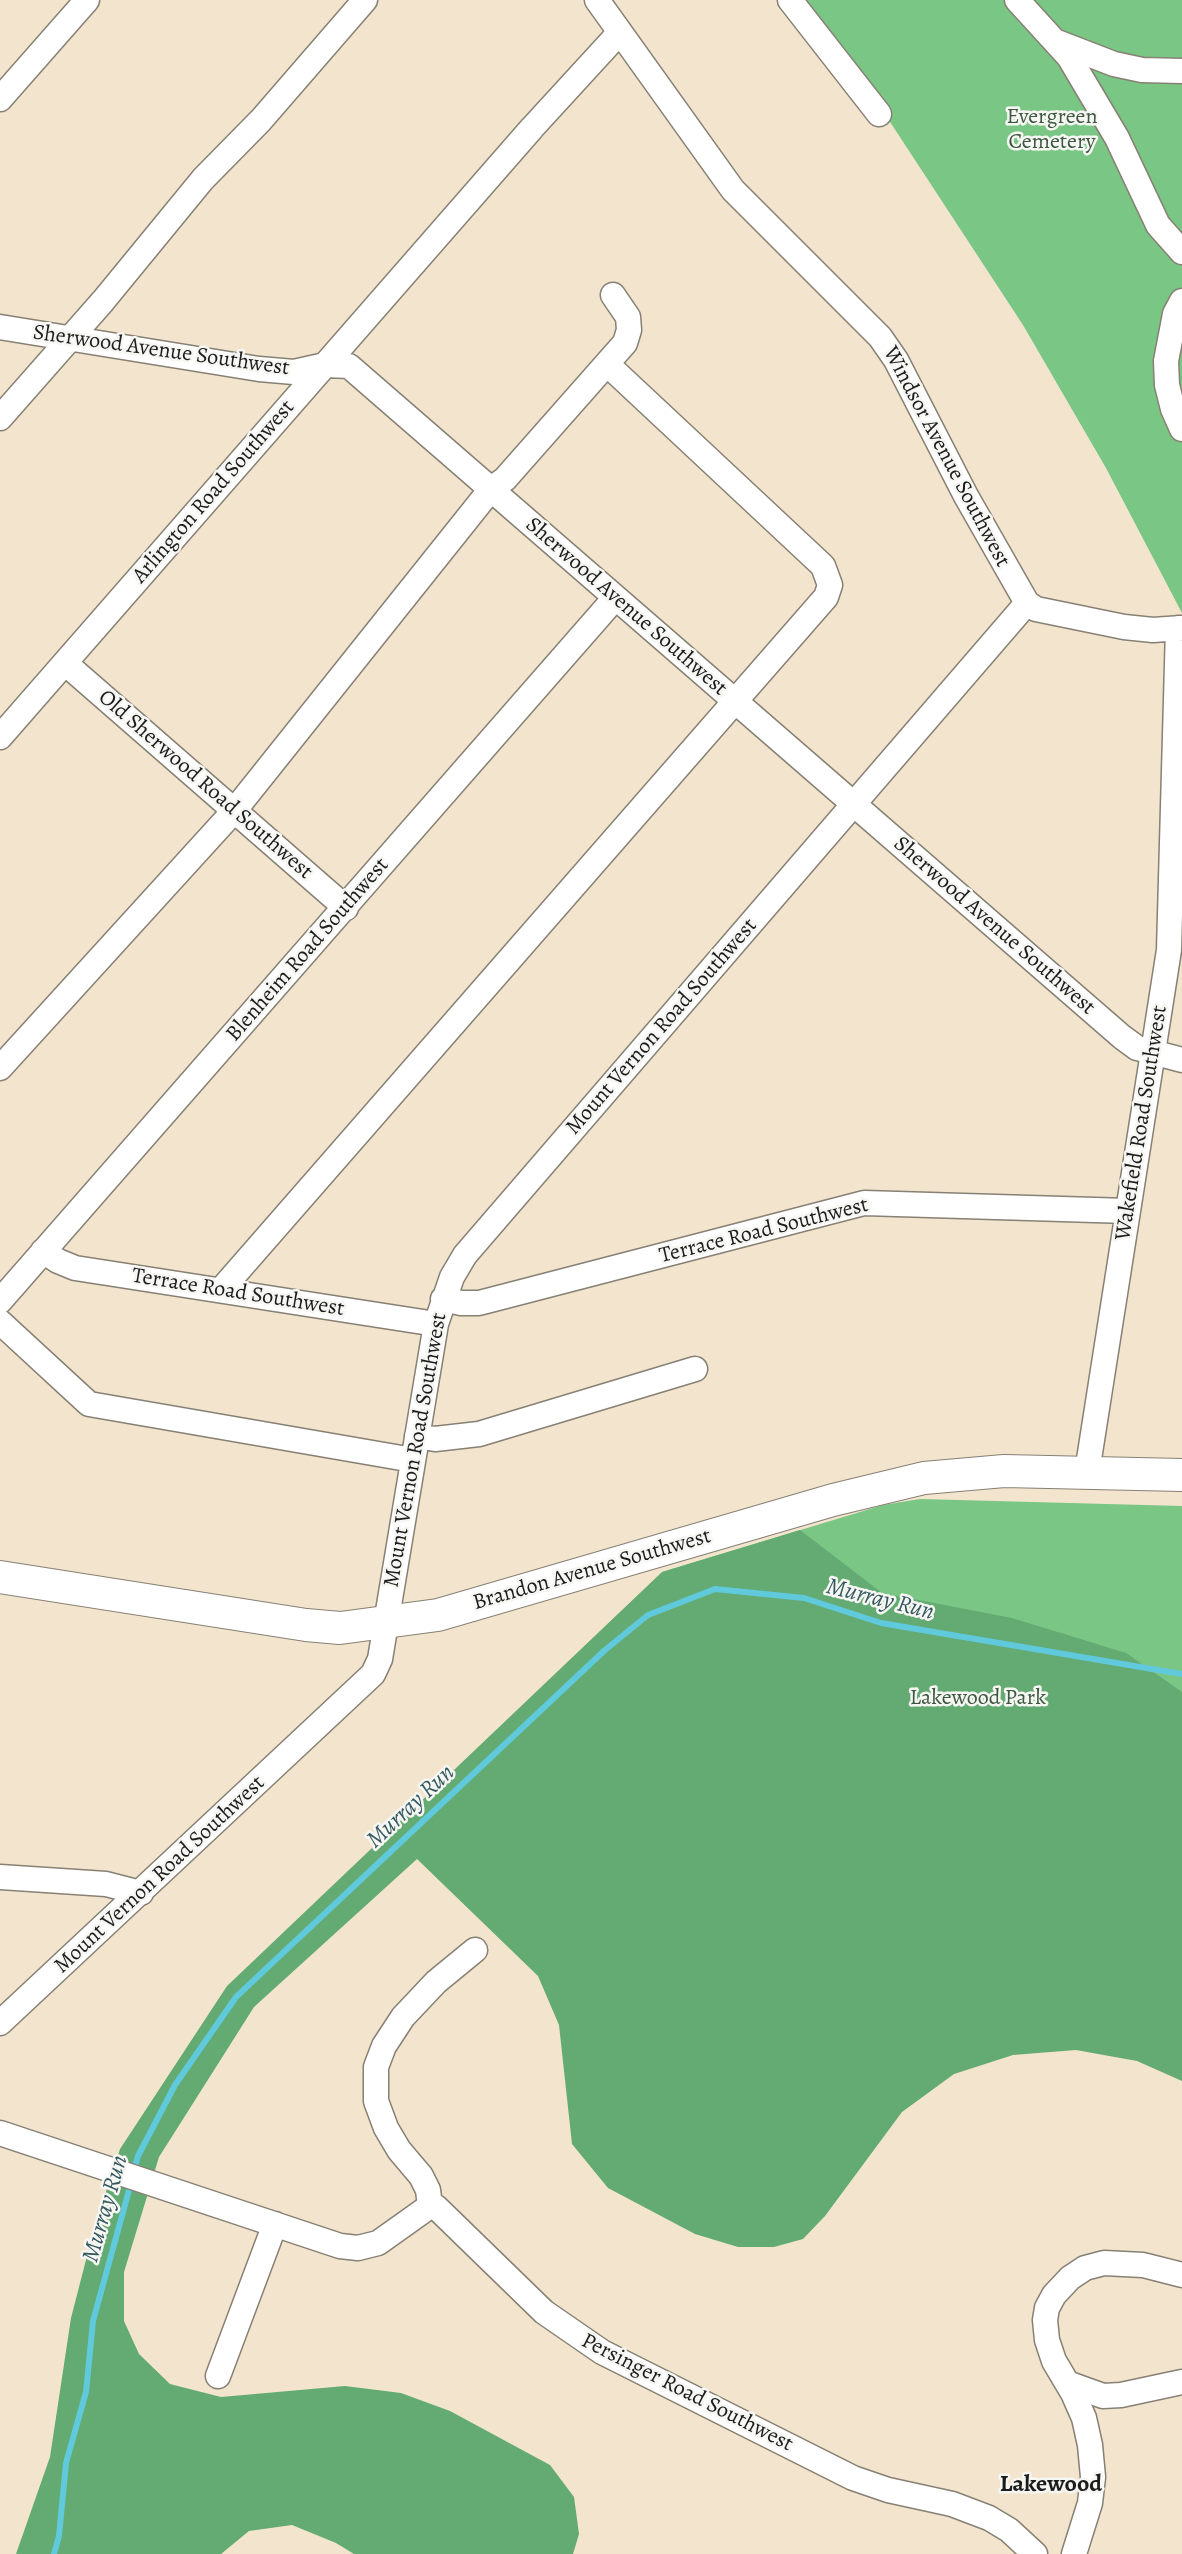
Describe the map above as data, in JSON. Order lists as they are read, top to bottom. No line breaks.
{"streets":{"main road":["Brandon Avenue Southwest"],"street":["Sherwood Avenue Southwest","Windsor Avenue Southwest","Arlington Road Southwest","Old Sherwood Road Southwest","Blenheim Road Southwest","Mount Vernon Road Southwest","Wakefield Road Southwest","Terrace Road Southwest","Persinger Road Southwest"]},"crossings":[["Sherwood Avenue Southwest","Arlington Road Southwest"],["Sherwood Avenue Southwest","Blenheim Road Southwest"],["Sherwood Avenue Southwest","Mount Vernon Road Southwest"],["Sherwood Avenue Southwest","Wakefield Road Southwest"],["Windsor Avenue Southwest","Arlington Road Southwest"],["Windsor Avenue Southwest","Mount Vernon Road Southwest"],["Arlington Road Southwest","Old Sherwood Road Southwest"],["Old Sherwood Road Southwest","Blenheim Road Southwest"],["Blenheim Road Southwest","Terrace Road Southwest"],["Mount Vernon Road Southwest","Terrace Road Southwest"],["Mount Vernon Road Southwest","Brandon Avenue Southwest"],["Wakefield Road Southwest","Terrace Road Southwest"],["Wakefield Road Southwest","Brandon Avenue Southwest"]],"districts":["Lakewood"],"water":["Murray Run"],"parks":["Evergreen Cemetery","Lakewood Park"]}
